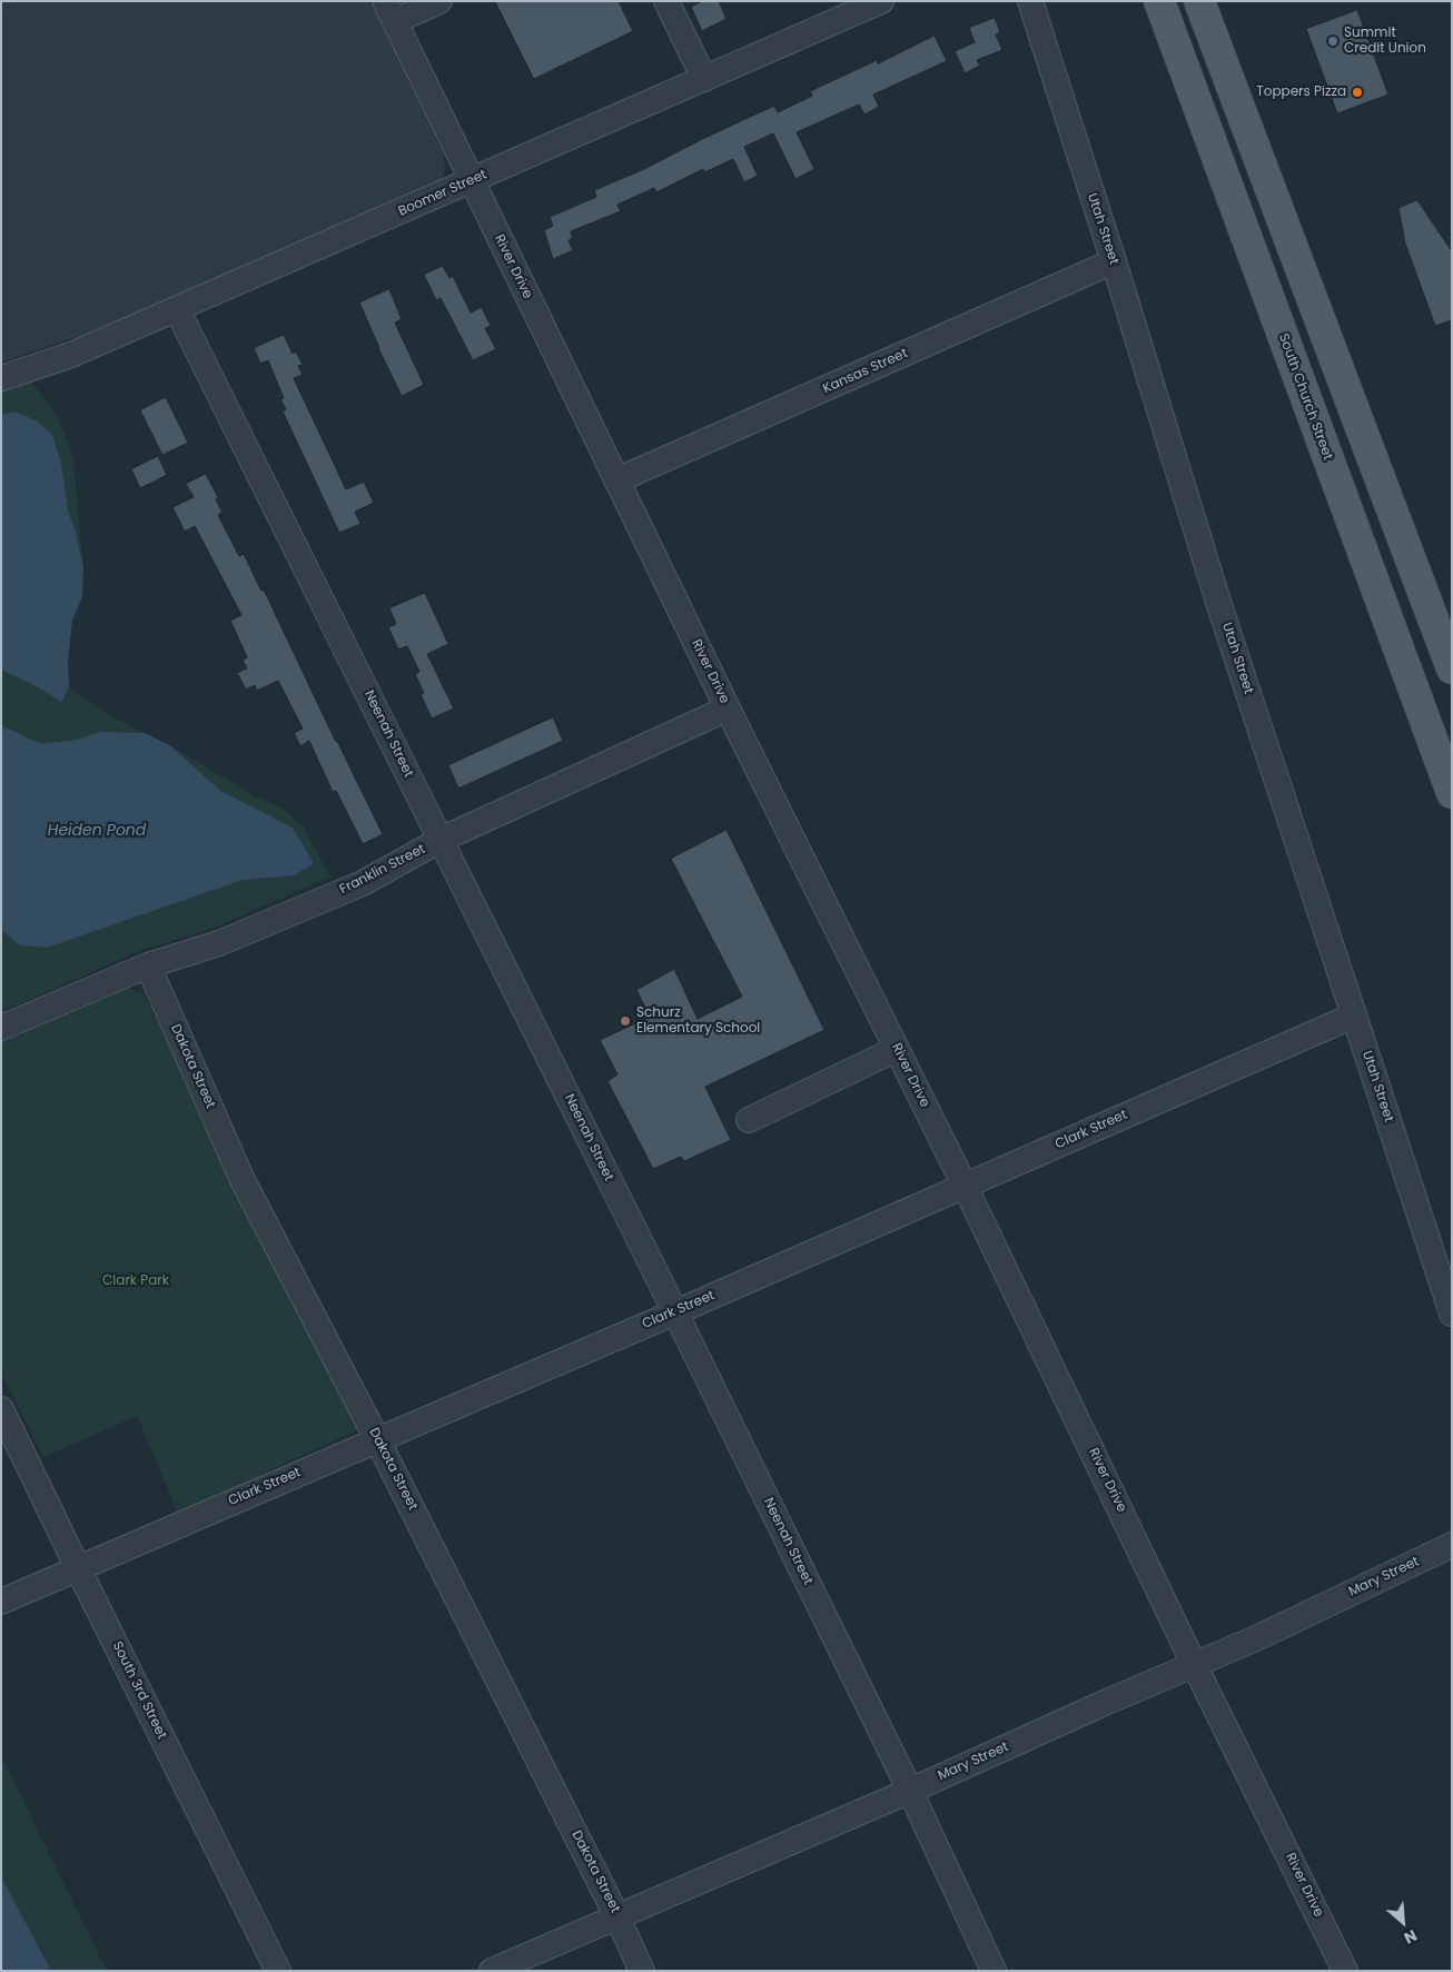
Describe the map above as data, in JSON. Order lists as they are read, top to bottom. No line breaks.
{"streets":{"main road":["South Church Street"],"street":["Boomer Street","Utah Street","River Drive","Kansas Street","Neenah Street","Franklin Street","Dakota Street","Clark Street","Mary Street","South 3rd Street"]},"crossings":[["Boomer Street","River Drive"],["Boomer Street","Neenah Street"],["Utah Street","Kansas Street"],["Utah Street","Clark Street"],["River Drive","Kansas Street"],["River Drive","Franklin Street"],["River Drive","Clark Street"],["River Drive","Mary Street"],["Neenah Street","Franklin Street"],["Neenah Street","Clark Street"],["Neenah Street","Mary Street"],["Franklin Street","Dakota Street"],["Dakota Street","Clark Street"],["Dakota Street","Mary Street"],["Clark Street","South 3rd Street"]],"water":["Heiden Pond"],"parks":["Clark Park"],"places":["Summit Credit Union","Toppers Pizza","Schurz Elementary School"],"north":"bottom right"}
